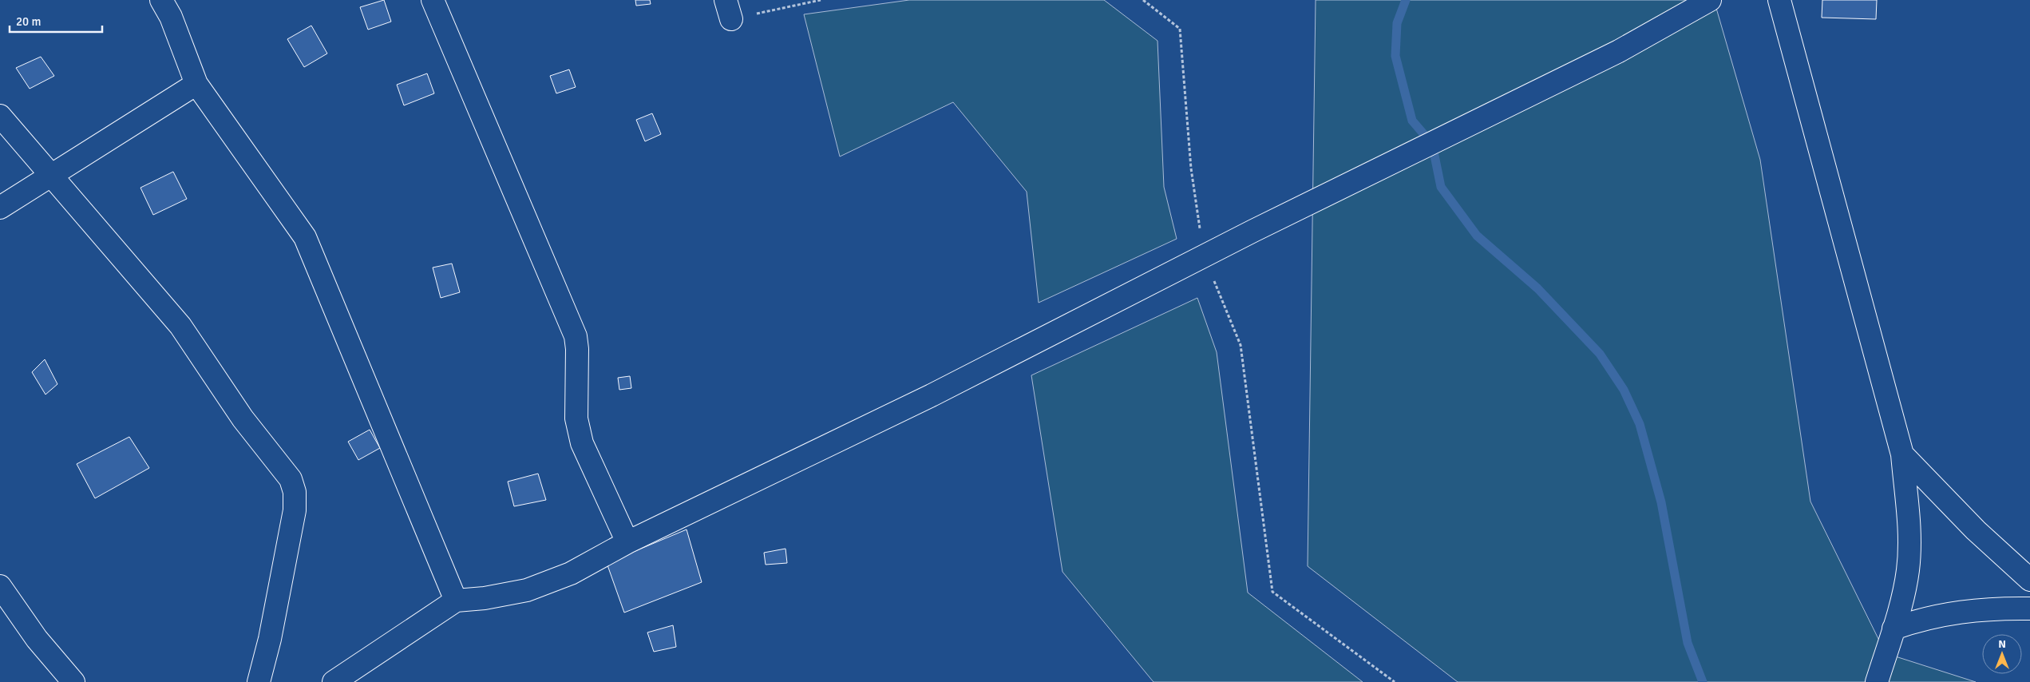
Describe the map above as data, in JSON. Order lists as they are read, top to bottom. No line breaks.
{"scale_bar":"20 m","north":"top"}
